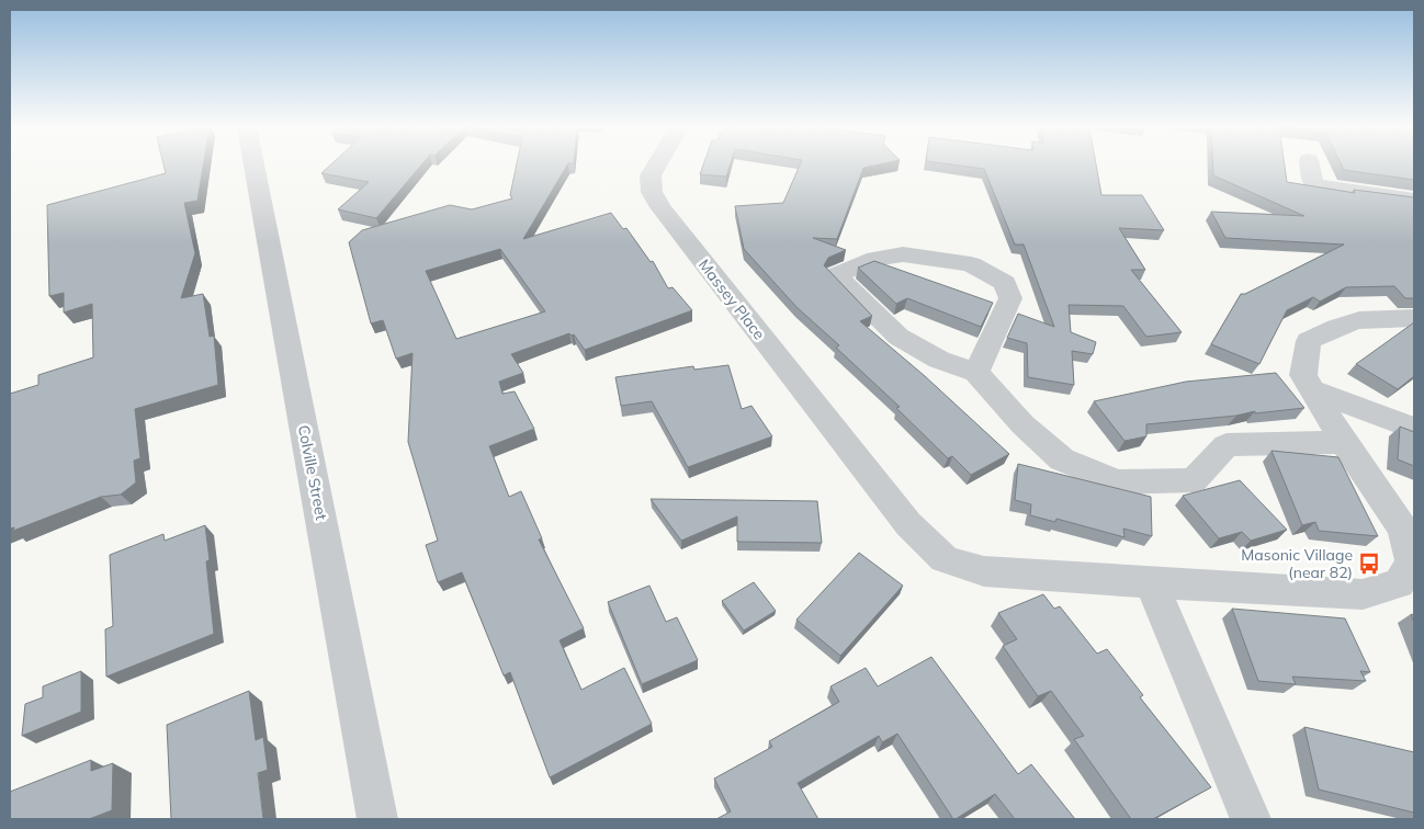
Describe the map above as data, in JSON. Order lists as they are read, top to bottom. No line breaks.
{"streets":{"street":["Massey Place","Colville Street"]},"places":{"bus stop":["Masonic Village (near 82)"]}}
